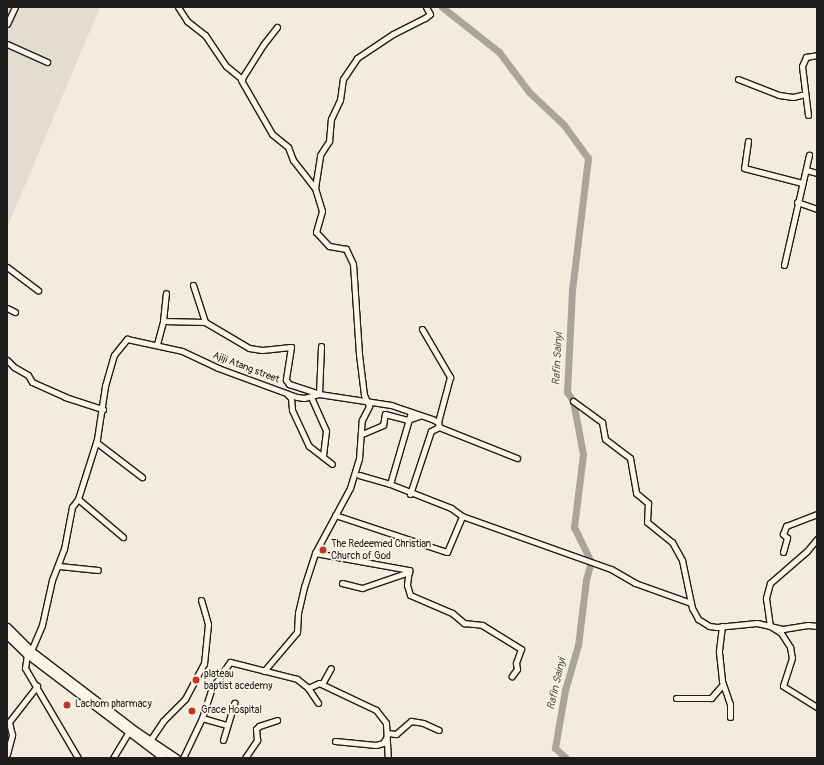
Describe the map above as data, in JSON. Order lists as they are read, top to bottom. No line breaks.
{"streets":{"street":["Ajiji Atang street"]},"water":["Rafin Sainyi"],"places":["The Redeemed Christian Church of God","plateau baptist acedemy","Lachom pharmacy","Grace Hospital"]}
